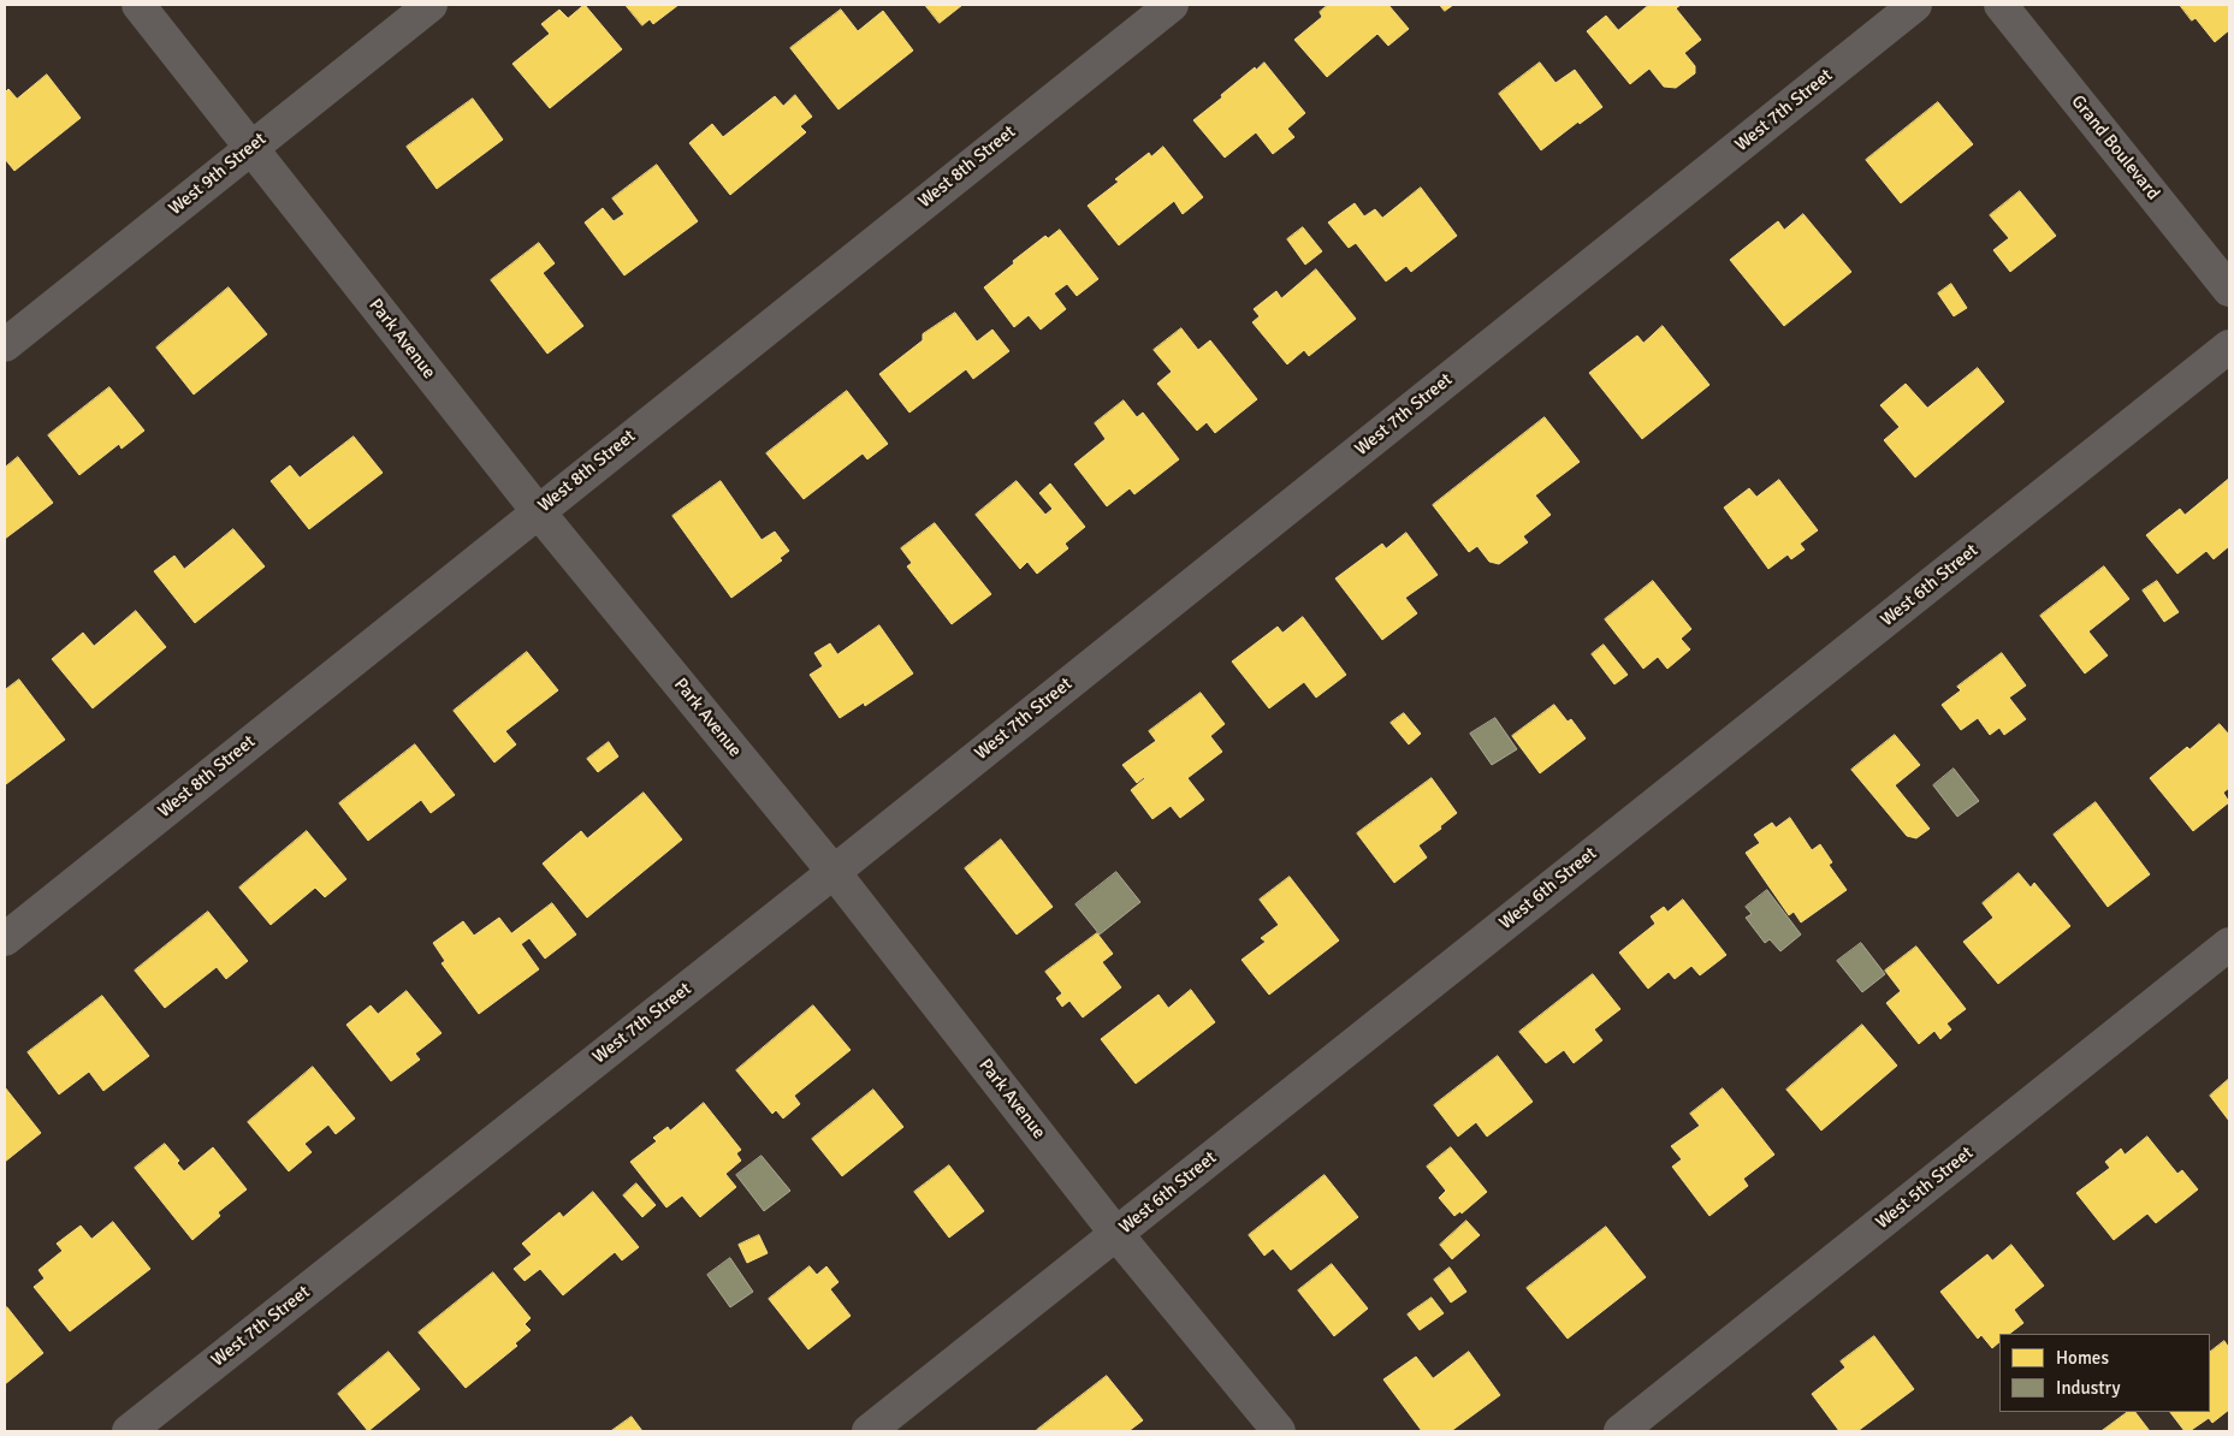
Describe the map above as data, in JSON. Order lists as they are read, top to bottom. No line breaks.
{"streets":{"street":["West 7th Street","Grand Boulevard","West 8th Street","West 9th Street","Park Avenue","West 6th Street","West 5th Street"]},"crossings":[["West 7th Street","Park Avenue"],["West 8th Street","Park Avenue"],["West 9th Street","Park Avenue"],["Park Avenue","West 6th Street"]],"legend":["Homes","Industry"]}
